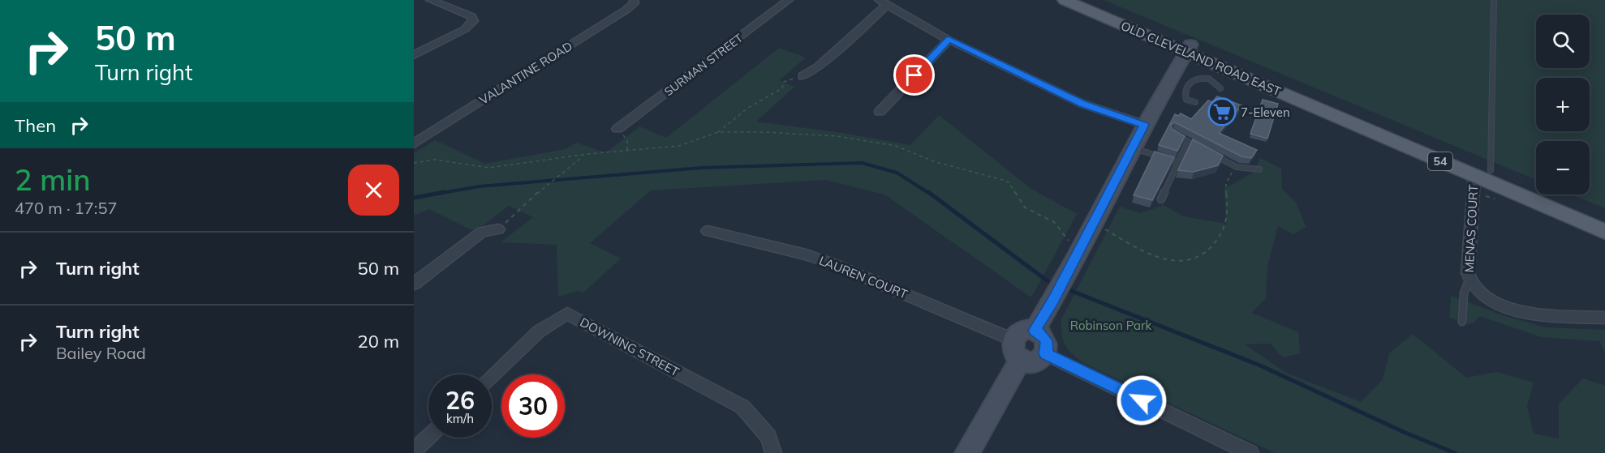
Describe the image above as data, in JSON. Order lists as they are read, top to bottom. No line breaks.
{"streets":{"main road":["OLD CLEVELAND ROAD EAST","54"],"street":["SURMAN STREET","VALANTINE ROAD","MENAS COURT","LAUREN COURT","DOWNING STREET"]},"crossings":[["OLD CLEVELAND ROAD EAST","MENAS COURT"]],"parks":["Robinson Park"],"places":{"supermarket":["7-Eleven"]},"page":{"turn":["50 m","Turn right"],"map_buttons":["+","−"],"then":"Then","heading":["2 min","470 m · 17:57"],"list":[{"name":"Turn right","value":"50 m"},{"name":"Turn right","note":"Bailey Road","value":"20 m"}],"speed":"26 km/h","limit":"30"}}
